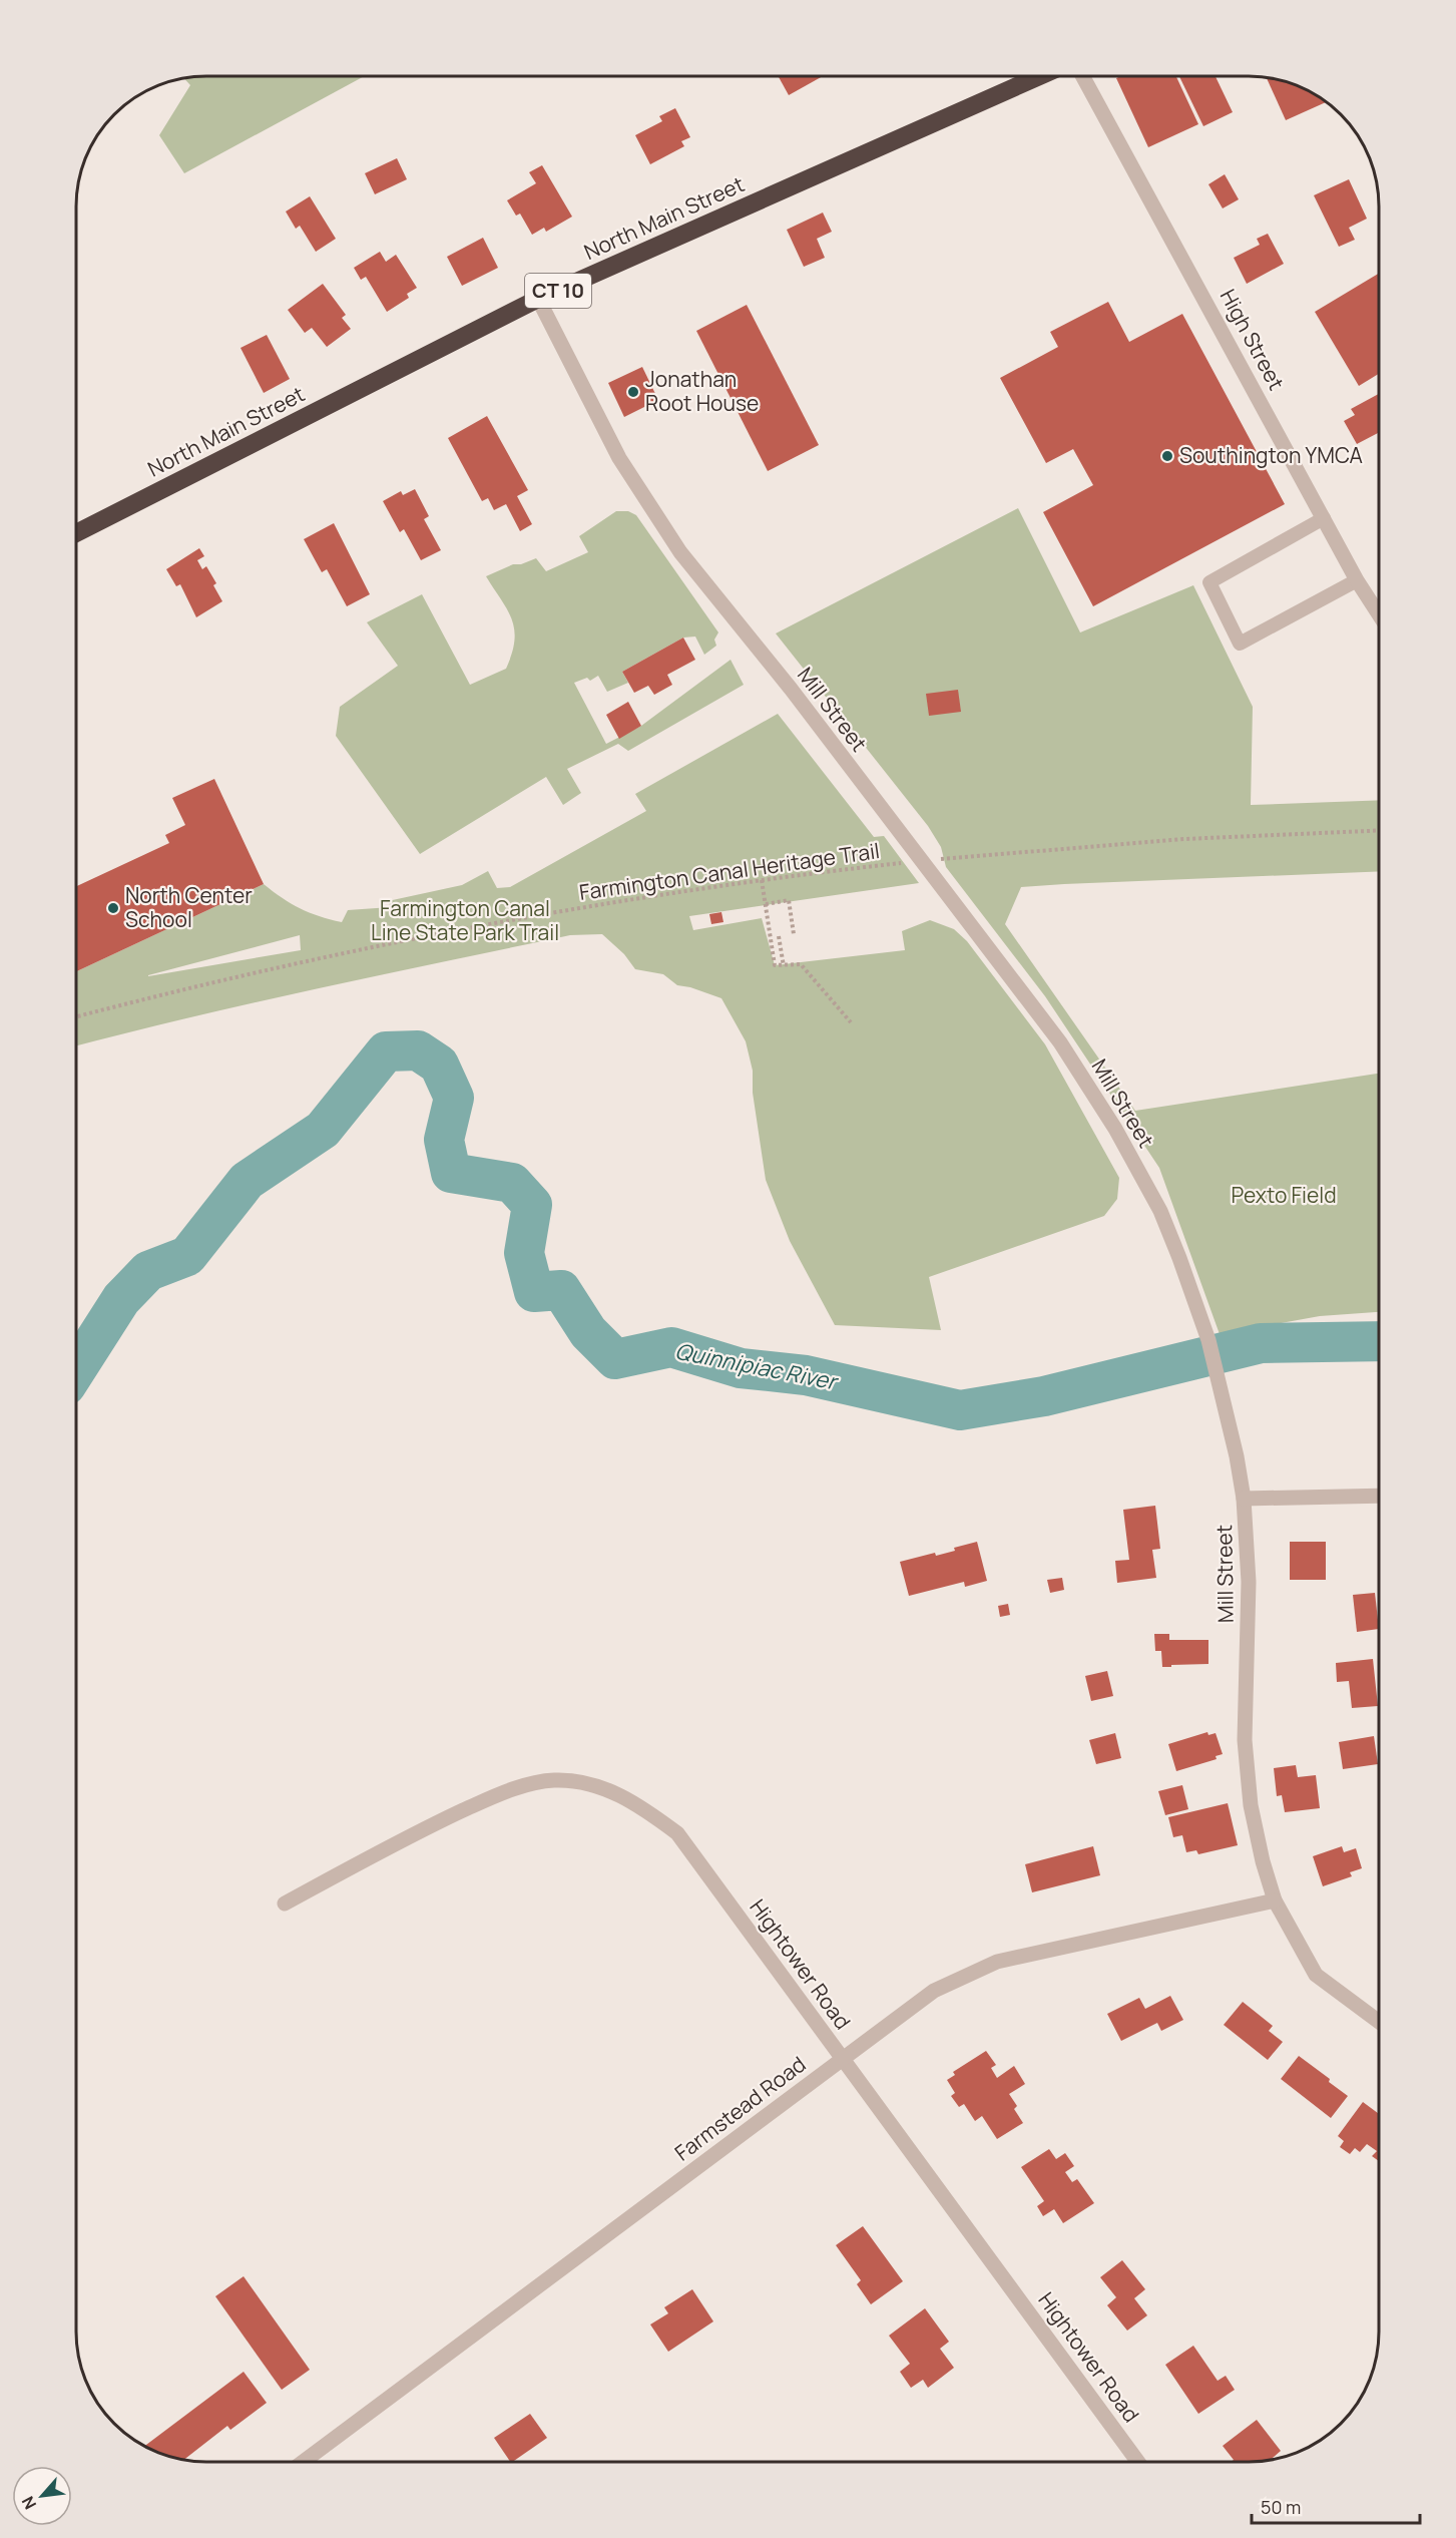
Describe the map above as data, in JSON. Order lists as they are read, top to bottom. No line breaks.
{"streets":{"highway":["North Main Street","CT 10"],"street":["High Street","Mill Street","Hightower Road","Farmstead Road"],"path":["Farmington Canal Heritage Trail"]},"crossings":[["North Main Street","Mill Street"],["Mill Street","Farmstead Road"],["Hightower Road","Farmstead Road"]],"water":["Quinnipiac River"],"parks":["Farmington Canal Line State Park Trail","Pexto Field"],"places":["Jonathan Root House","Southington YMCA","North Center School"],"scale_bar":"50 m","north":"bottom left"}
